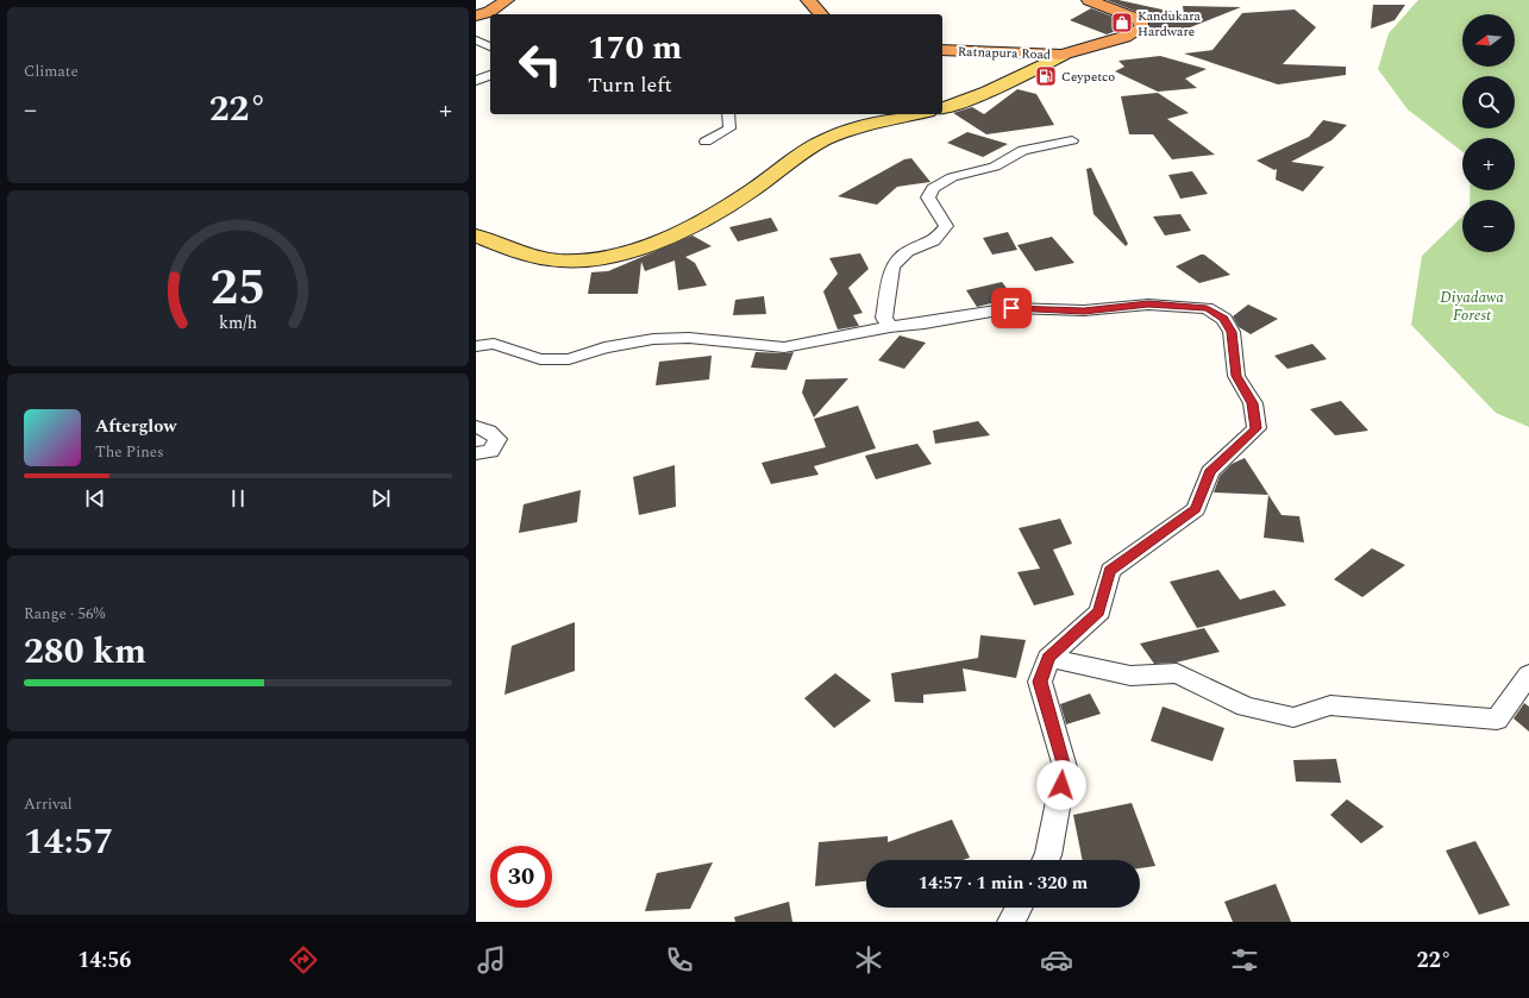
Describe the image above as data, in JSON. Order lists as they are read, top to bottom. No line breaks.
{"streets":{"highway":["Ratnapura Road"]},"parks":["Diyadawa Forest"],"places":{"shop":["Kandukara Hardware"],"fuel station":["Ceypetco"]},"north":"left","page":{"tile":["Climate",["Range · 56%","280 km"],["Arrival","14:57"]],"map_buttons":["+","−"],"turn":["170 m","Turn left"],"heat":["−","22°","+"],"song":["Afterglow","The Pines"],"limit":"30","trip":"14:57 · 1 min · 320 m","tabs":["14:56","22°"],"gauge":["25","km/h"]}}
